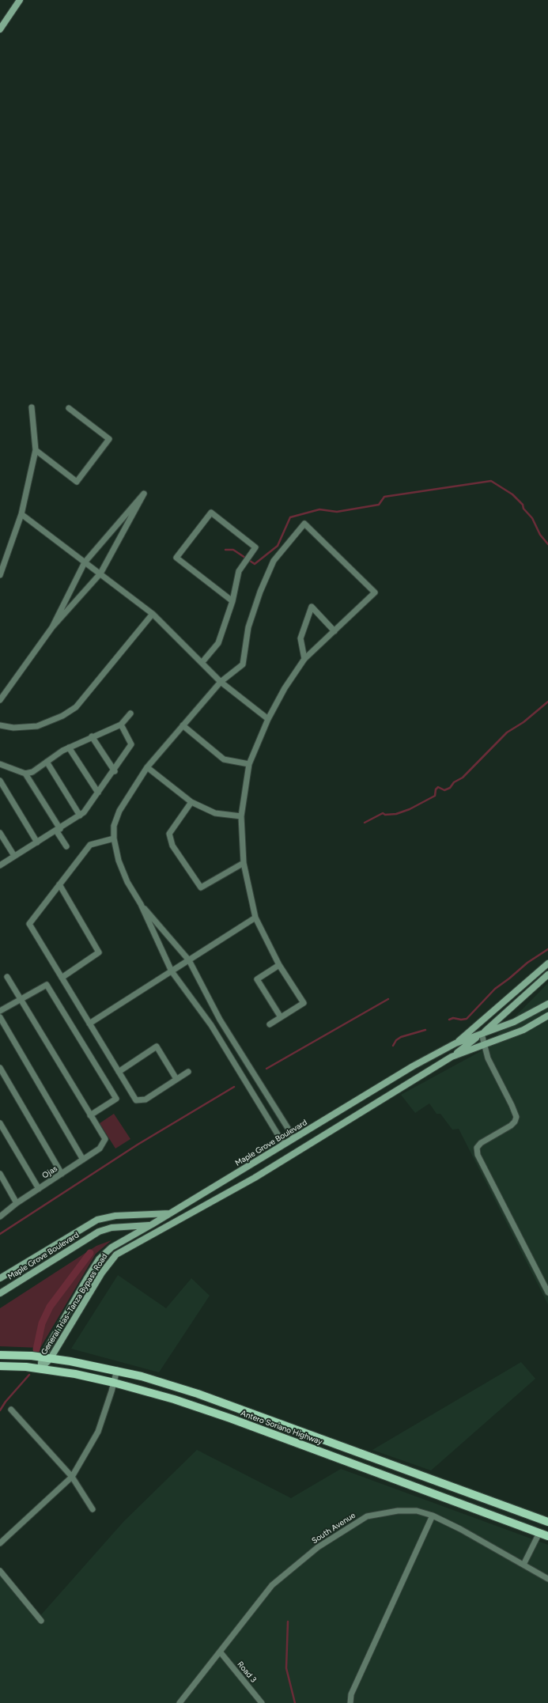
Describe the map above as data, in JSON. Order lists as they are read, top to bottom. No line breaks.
{"streets":{"main road":["Maple Grove Boulevard","General Trias–Tanza Bypass Road","Antero Soriano Highway"],"street":["Ojas","South Avenue","Road 3"]},"crossings":[["Maple Grove Boulevard","General Trias–Tanza Bypass Road"],["General Trias–Tanza Bypass Road","Antero Soriano Highway"],["South Avenue","Road 3"]]}
